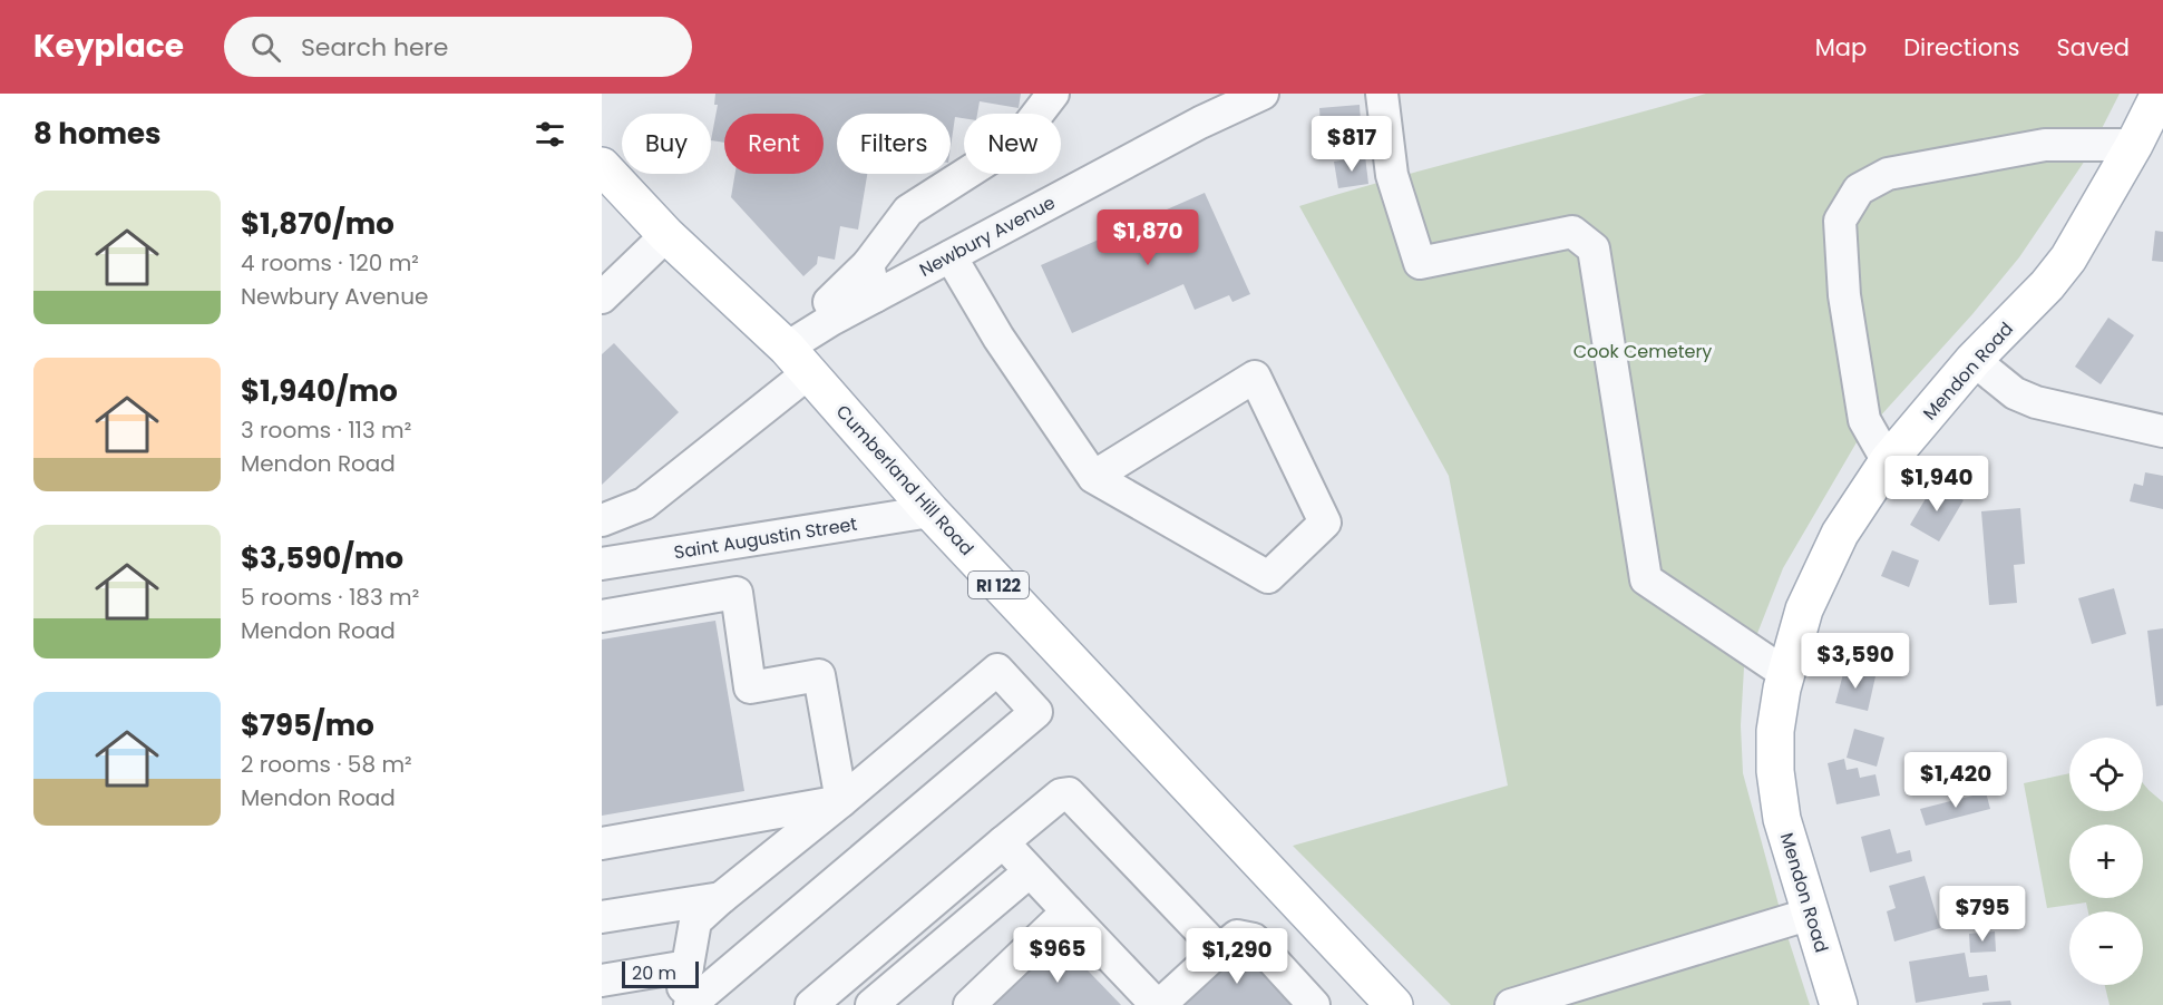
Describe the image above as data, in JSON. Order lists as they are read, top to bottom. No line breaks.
{"streets":{"main road":["Mendon Road","Cumberland Hill Road","RI 122"],"street":["Newbury Avenue","Saint Augustin Street"]},"crossings":[["Newbury Avenue","Cumberland Hill Road"],["Cumberland Hill Road","Saint Augustin Street"]],"parks":["Cook Cemetery"],"scale_bar":"20 m","page":{"header":"Keyplace","search":"Search here","nav":["Map","Directions","Saved"],"heading":"8 homes","chip":["Buy","Rent","Filters","New"],"price":["$817","$1,870","$1,940","$3,590","$1,420","$795","$965","$1,290"],"list":[{"name":"$1,870/mo","note":"4 rooms · 120 m² · Newbury Avenue"},{"name":"$1,940/mo","note":"3 rooms · 113 m² · Mendon Road"},{"name":"$3,590/mo","note":"5 rooms · 183 m² · Mendon Road"},{"name":"$795/mo","note":"2 rooms · 58 m² · Mendon Road"}],"map_buttons":["+","−"],"scale":"20 m"}}
